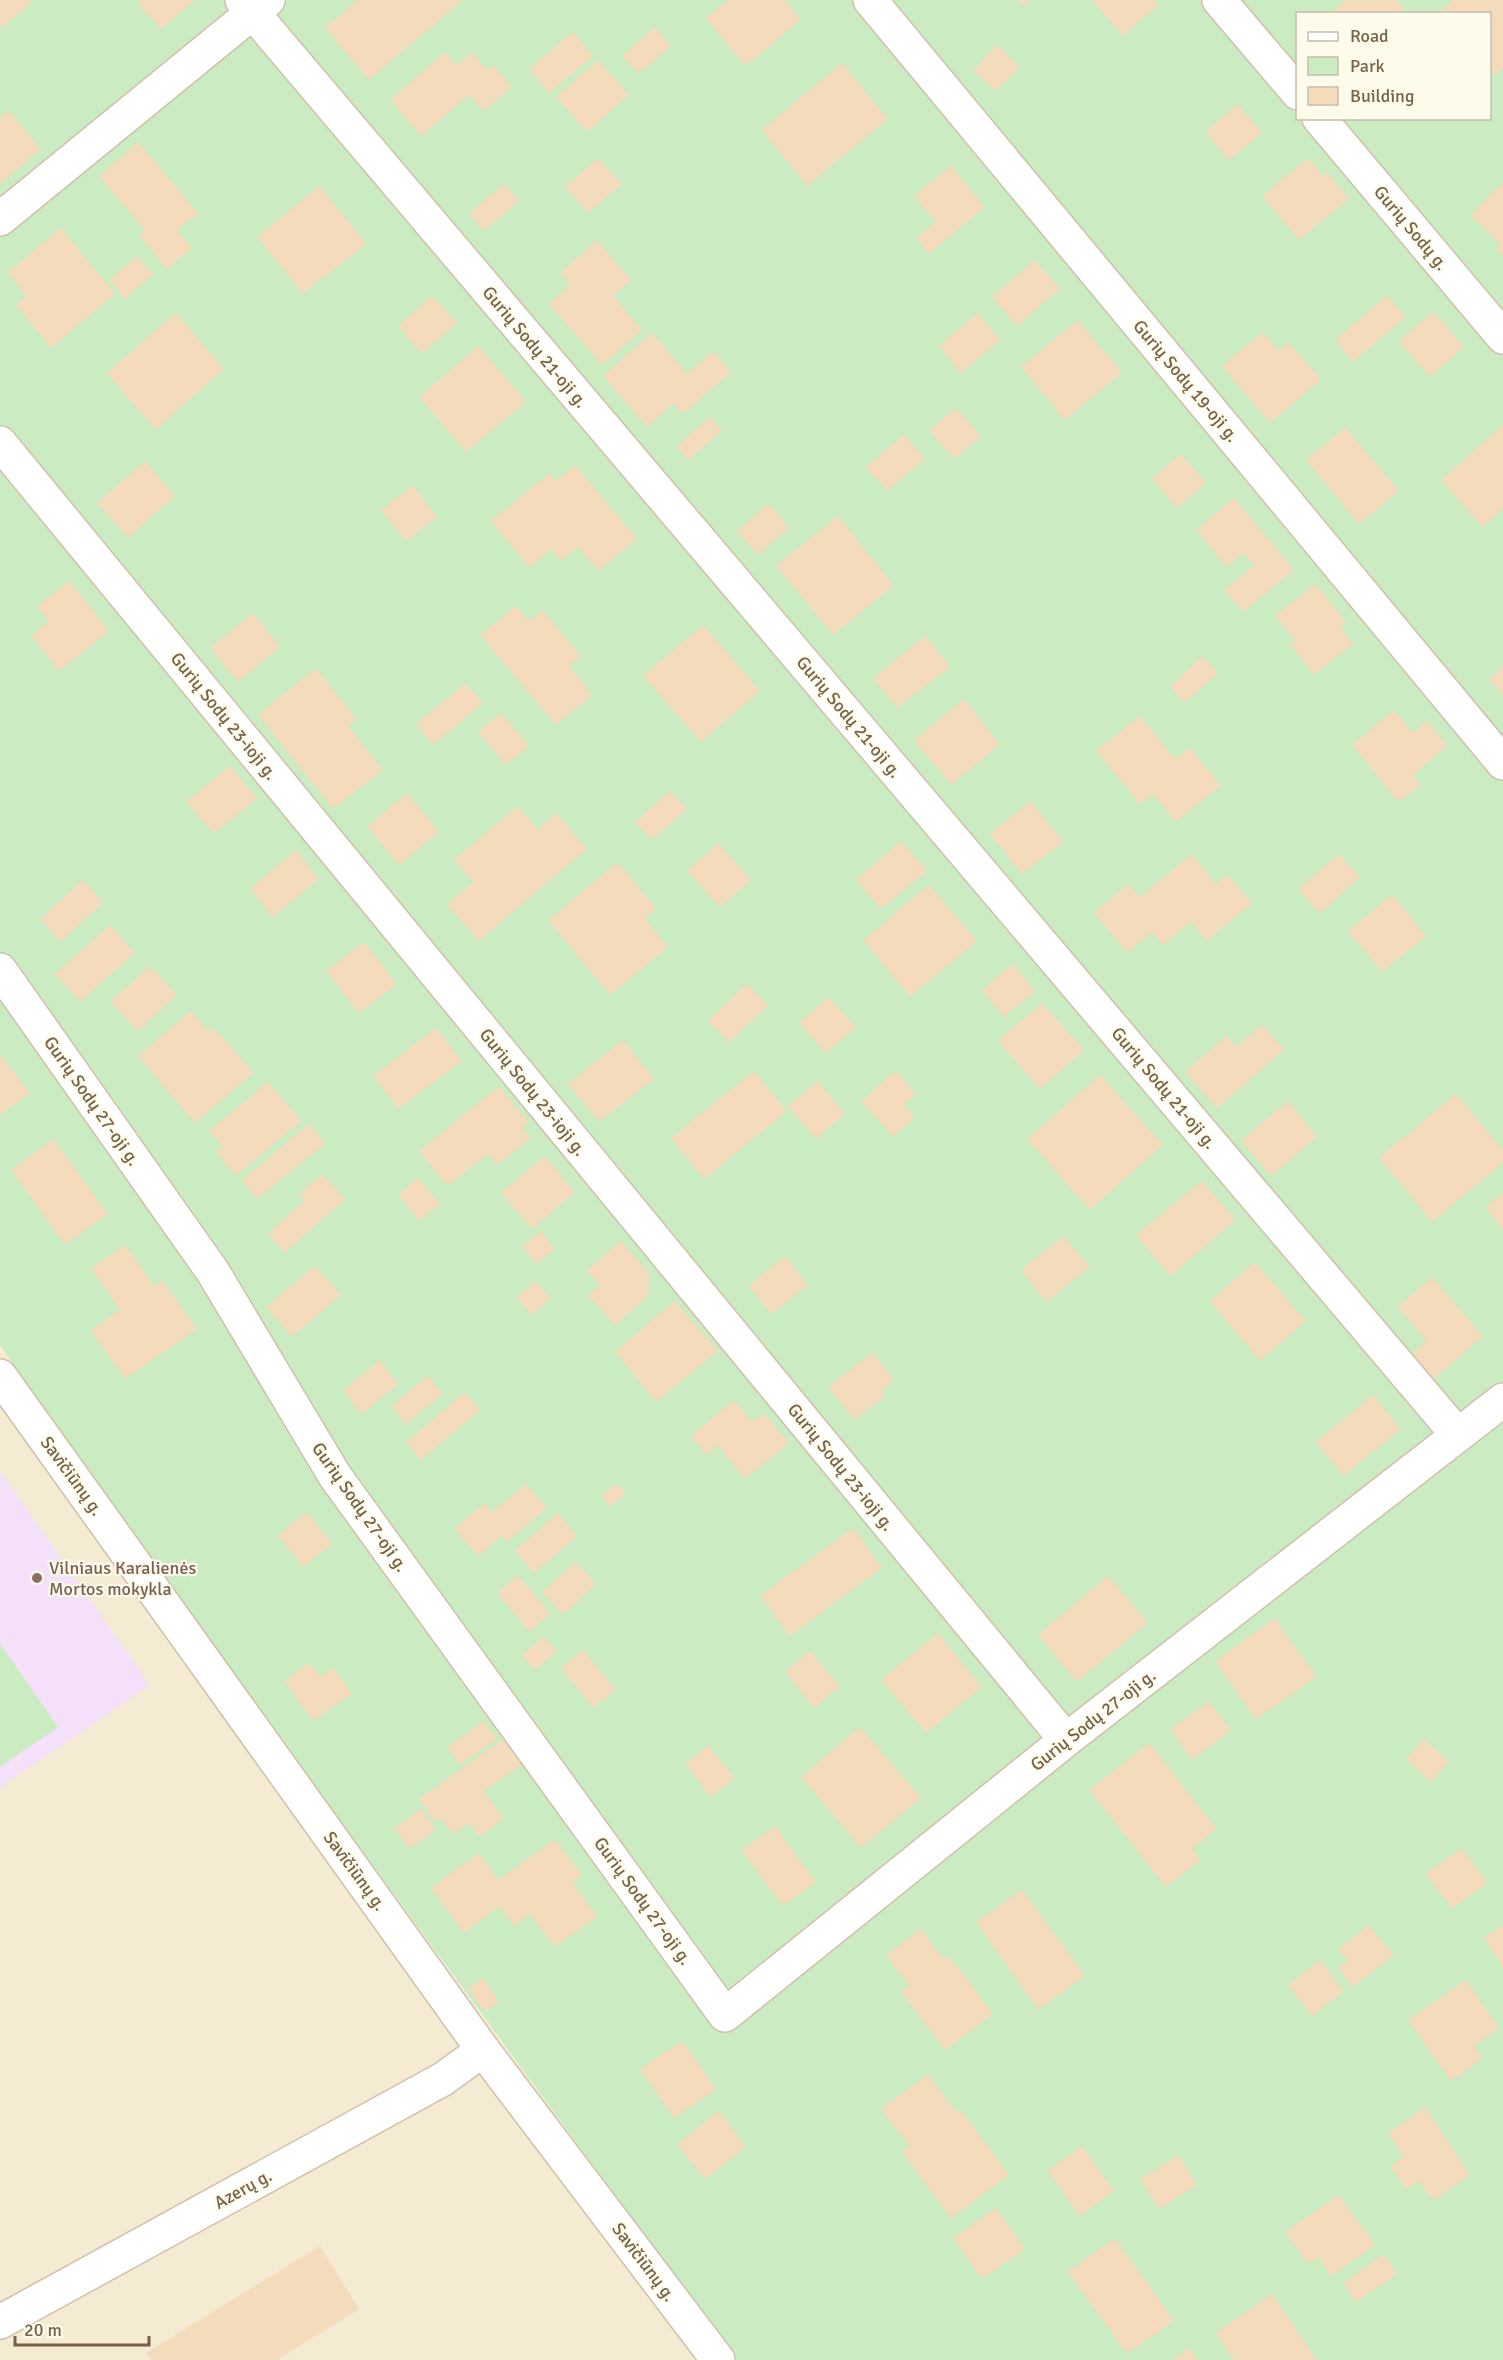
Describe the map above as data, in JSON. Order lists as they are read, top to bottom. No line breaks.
{"streets":{"street":["Gurių Sodų g.","Gurių Sodų 21-oji g.","Gurių Sodų 19-oji g.","Gurių Sodų 23-ioji g.","Gurių Sodų 27-oji g.","Savičiūnų g.","Azerų g."]},"crossings":[["Gurių Sodų 21-oji g.","Gurių Sodų 27-oji g."],["Gurių Sodų 23-ioji g.","Gurių Sodų 27-oji g."],["Savičiūnų g.","Azerų g."]],"places":["Vilniaus Karalienės Mortos mokykla"],"legend":["Road","Park","Building"],"scale_bar":"20 m"}
